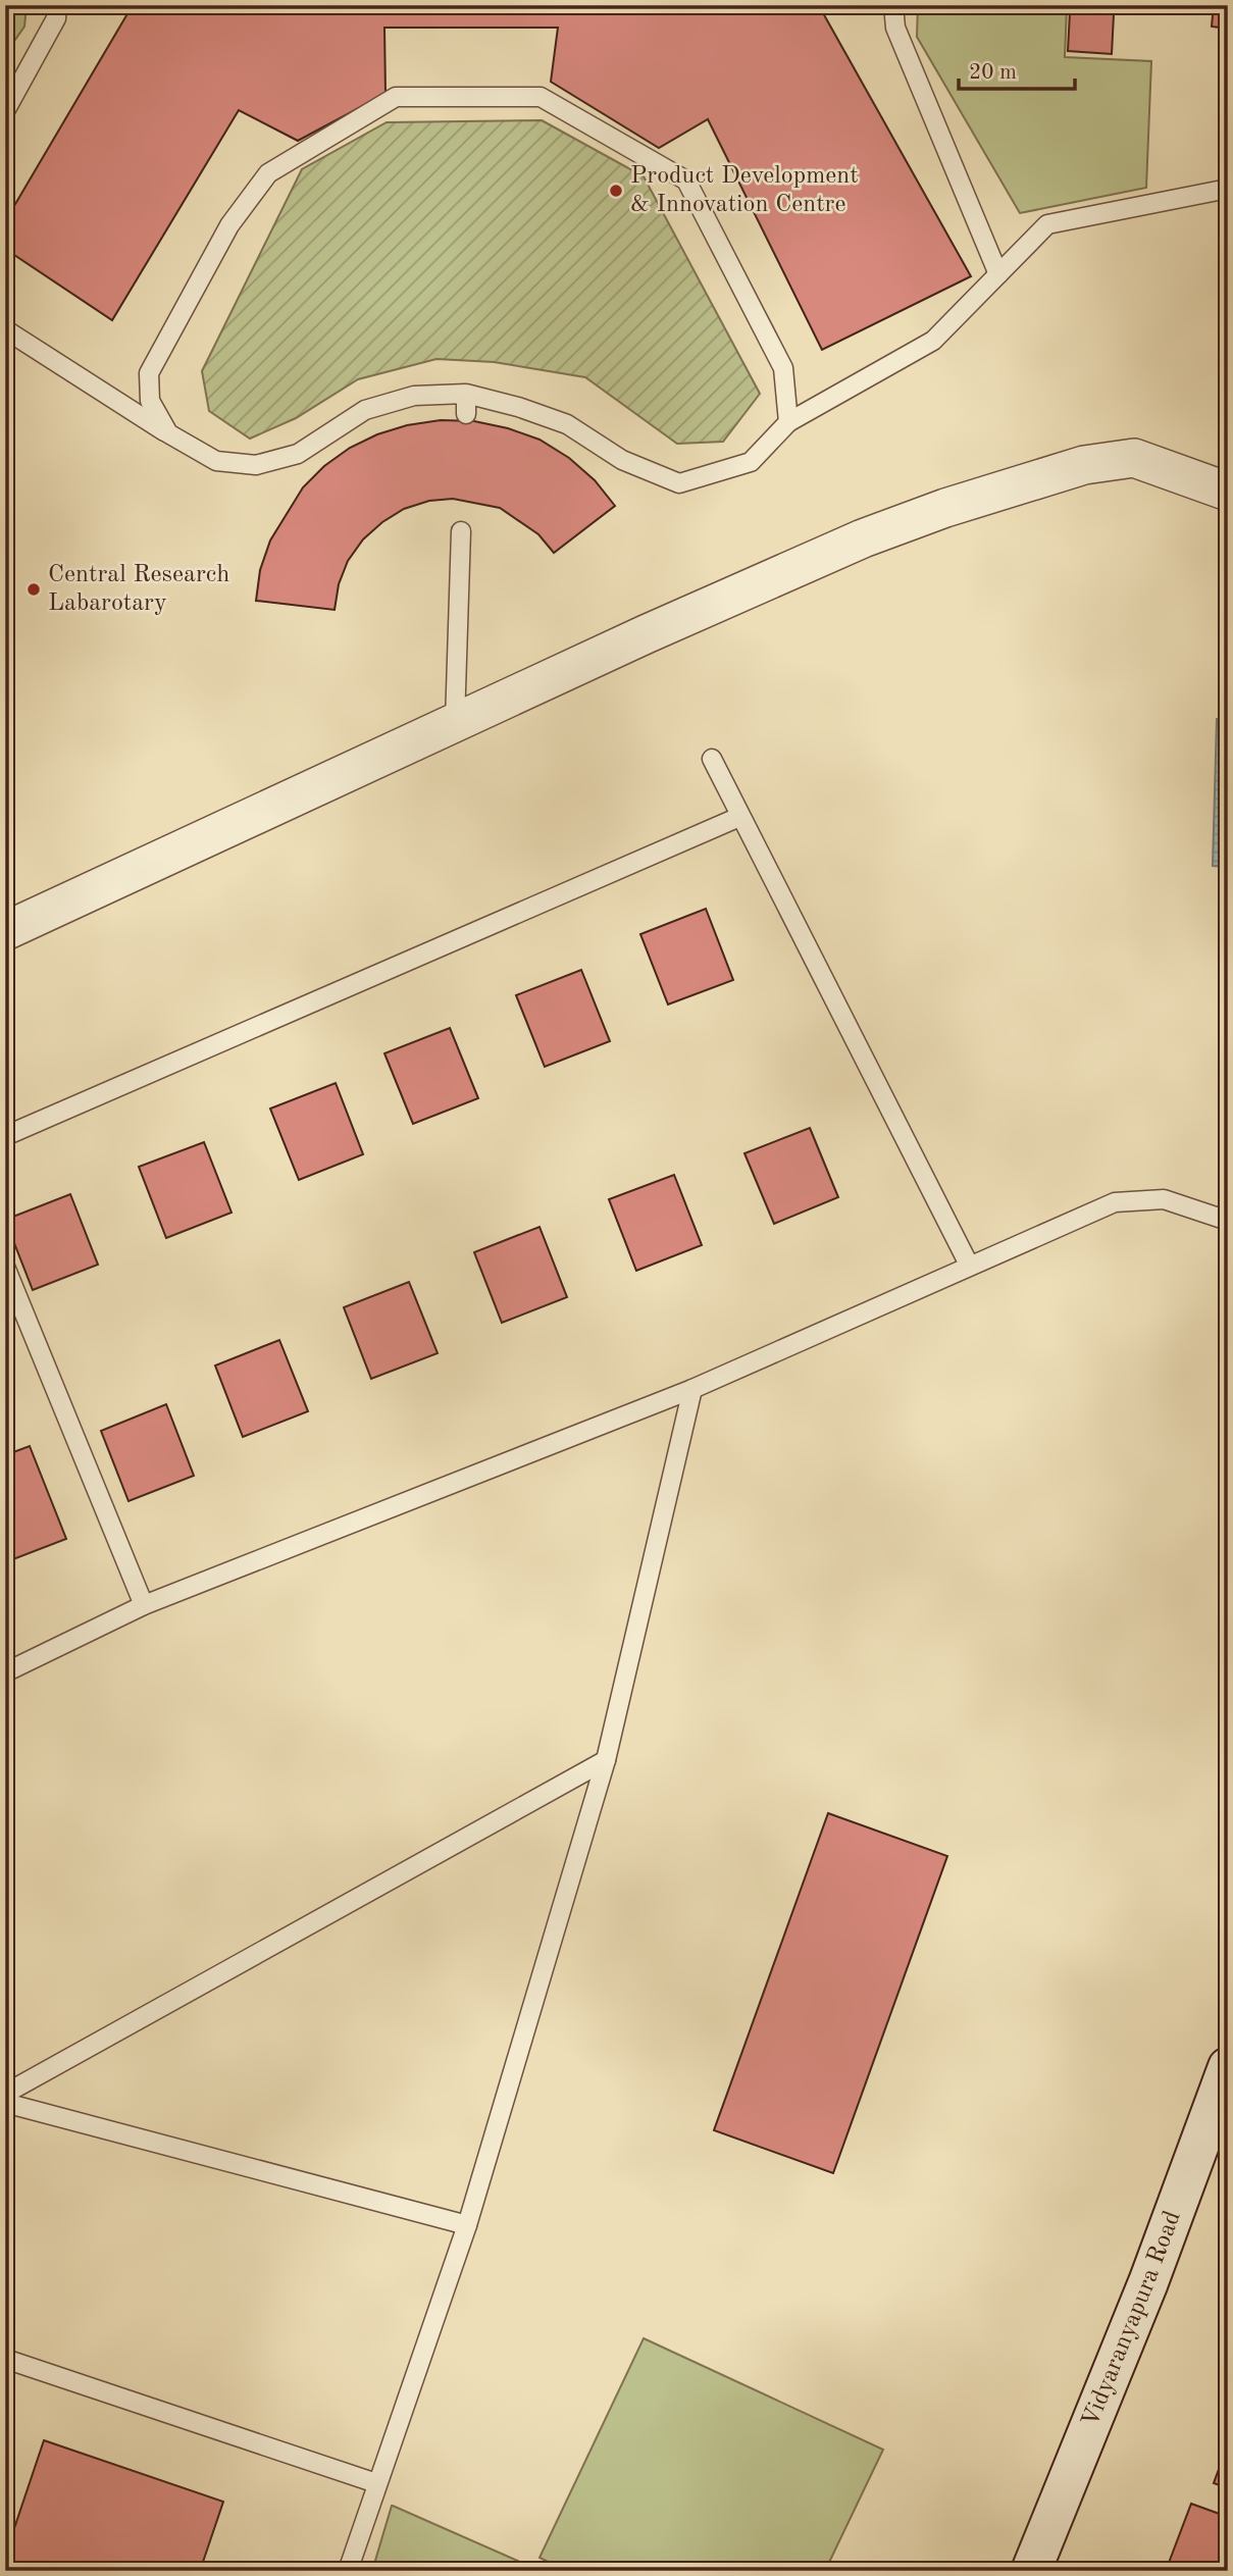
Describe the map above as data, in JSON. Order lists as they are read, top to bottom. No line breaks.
{"streets":{"main road":["Vidyaranyapura Road"]},"places":["Product Development & Innovation Centre","Central Research Labarotary"],"scale_bar":"20 m"}
